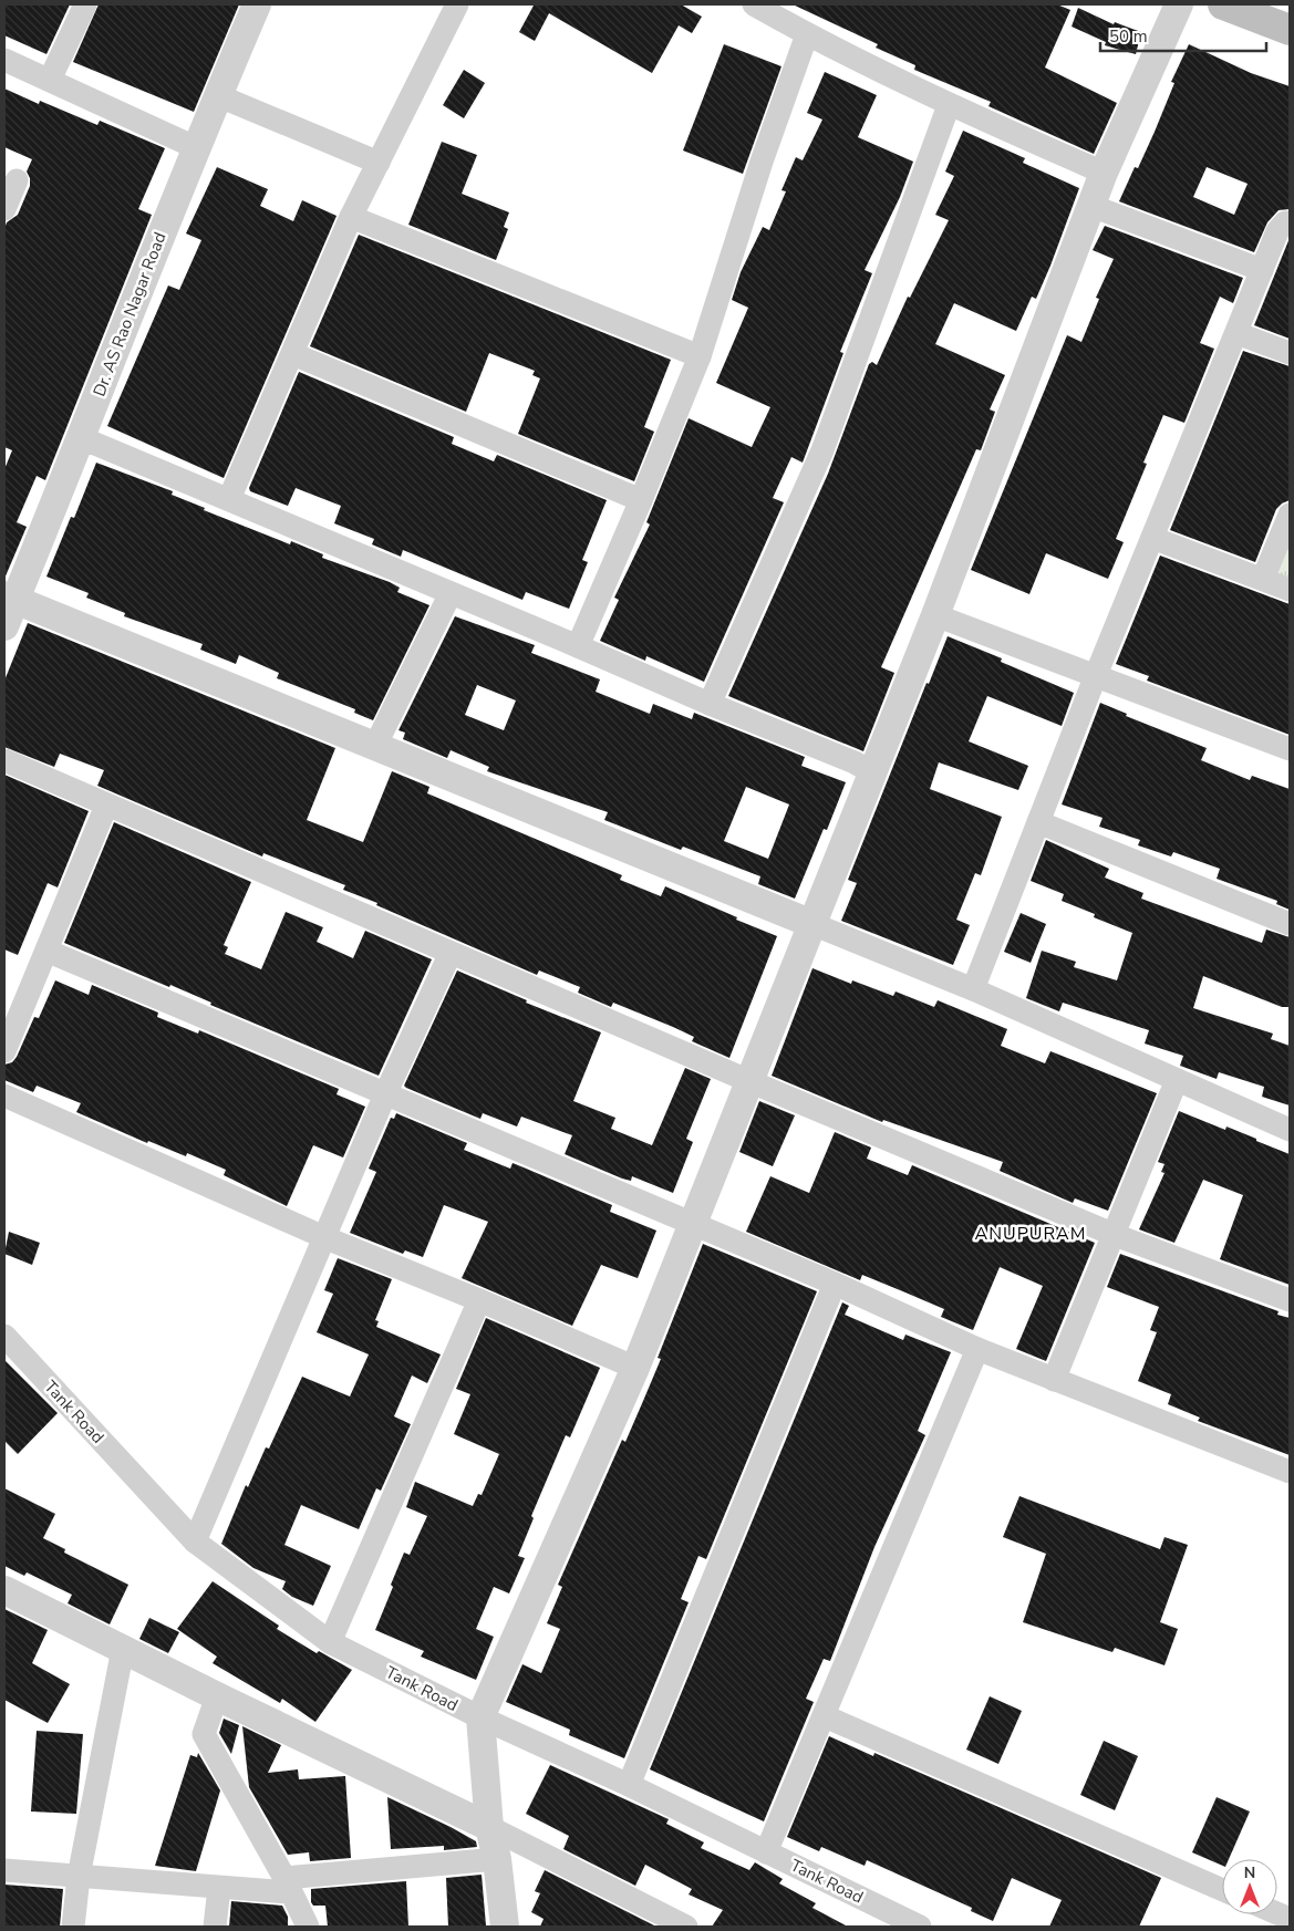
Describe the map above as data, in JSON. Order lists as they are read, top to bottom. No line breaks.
{"streets":{"street":["Dr. AS Rao Nagar Road","Tank Road"]},"districts":["ANUPURAM"],"scale_bar":"50 m","north":"top"}
